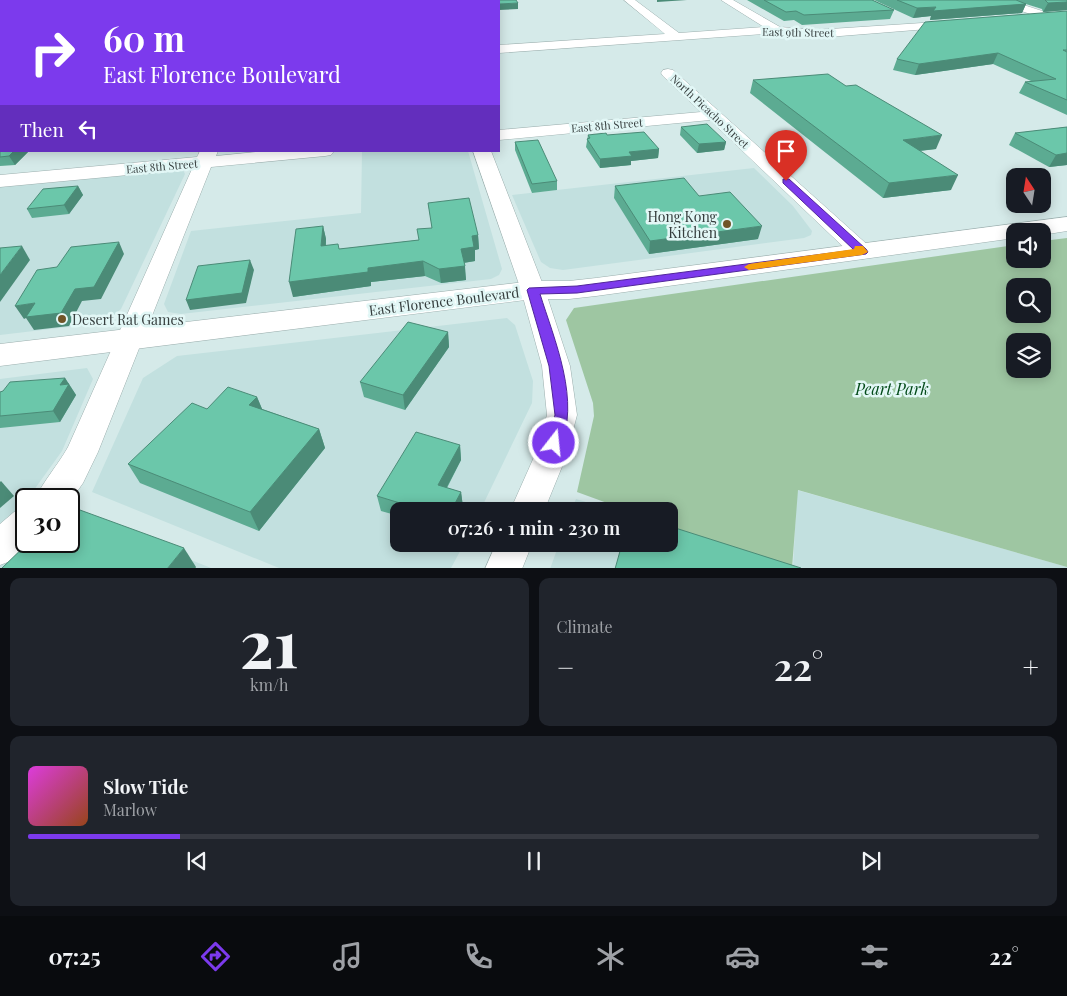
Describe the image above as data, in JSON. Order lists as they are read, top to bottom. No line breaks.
{"streets":{"main road":["East Florence Boulevard"],"street":["East 9th Street","North Picacho Street","East 8th Street"]},"crossings":[["North Picacho Street","East 8th Street"],["North Picacho Street","East Florence Boulevard"]],"parks":["Peart Park"],"places":["Hong Kong Kitchen","Desert Rat Games"],"north":"top","page":{"turn":["60 m","East Florence Boulevard"],"then":"Then","limit":"30","trip":"07:26 · 1 min · 230 m","tile":[["21","km/h"],"Climate"],"heat":["−","22°","+"],"song":["Slow Tide","Marlow"],"tabs":["07:25","22°"]}}
